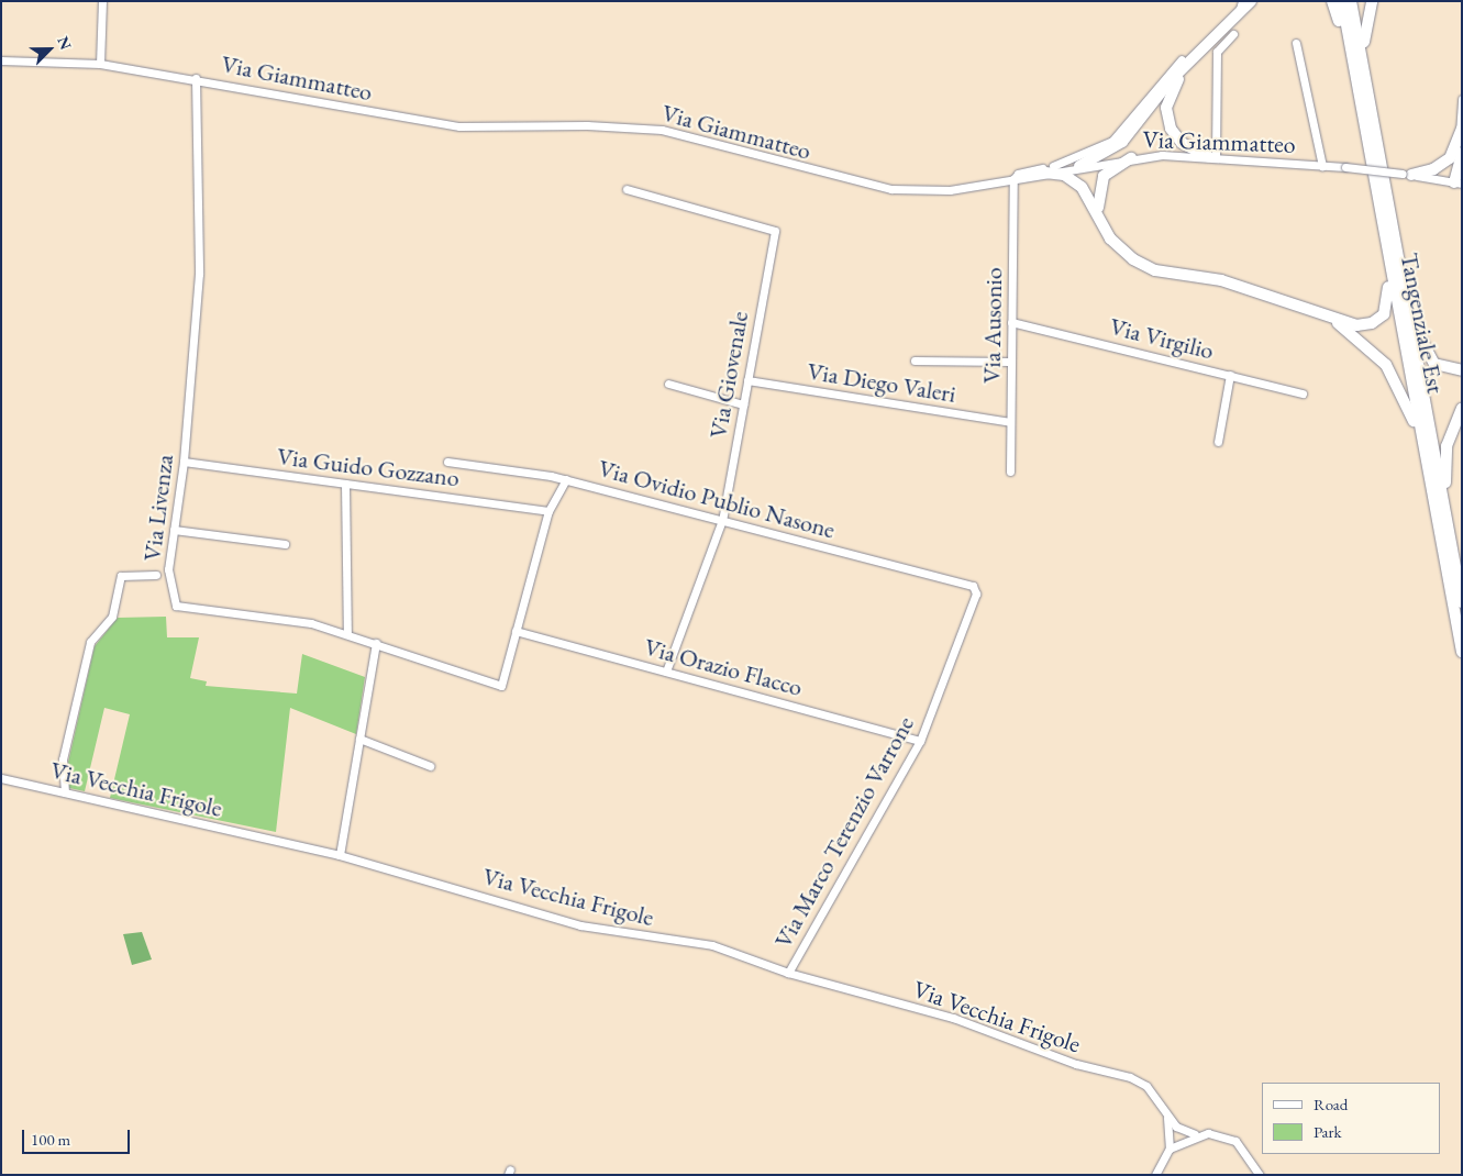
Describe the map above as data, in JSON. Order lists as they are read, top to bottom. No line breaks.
{"streets":{"highway":["Tangenziale Est"],"street":["Via Giammatteo","Via Ausonio","Via Virgilio","Via Giovenale","Via Diego Valeri","Via Guido Gozzano","Via Ovidio Publio Nasone","Via Livenza","Via Orazio Flacco","Via Vecchia Frigole","Via Marco Terenzio Varrone"]},"crossings":[["Via Giammatteo","Via Ausonio"],["Via Giammatteo","Via Livenza"],["Via Ausonio","Via Virgilio"],["Via Ausonio","Via Diego Valeri"],["Via Giovenale","Via Diego Valeri"],["Via Giovenale","Via Ovidio Publio Nasone"],["Via Giovenale","Via Orazio Flacco"],["Via Guido Gozzano","Via Livenza"],["Via Ovidio Publio Nasone","Via Marco Terenzio Varrone"],["Via Livenza","Via Orazio Flacco"],["Via Orazio Flacco","Via Marco Terenzio Varrone"],["Via Vecchia Frigole","Via Marco Terenzio Varrone"]],"legend":["Road","Park"],"scale_bar":"100 m","north":"top right"}
